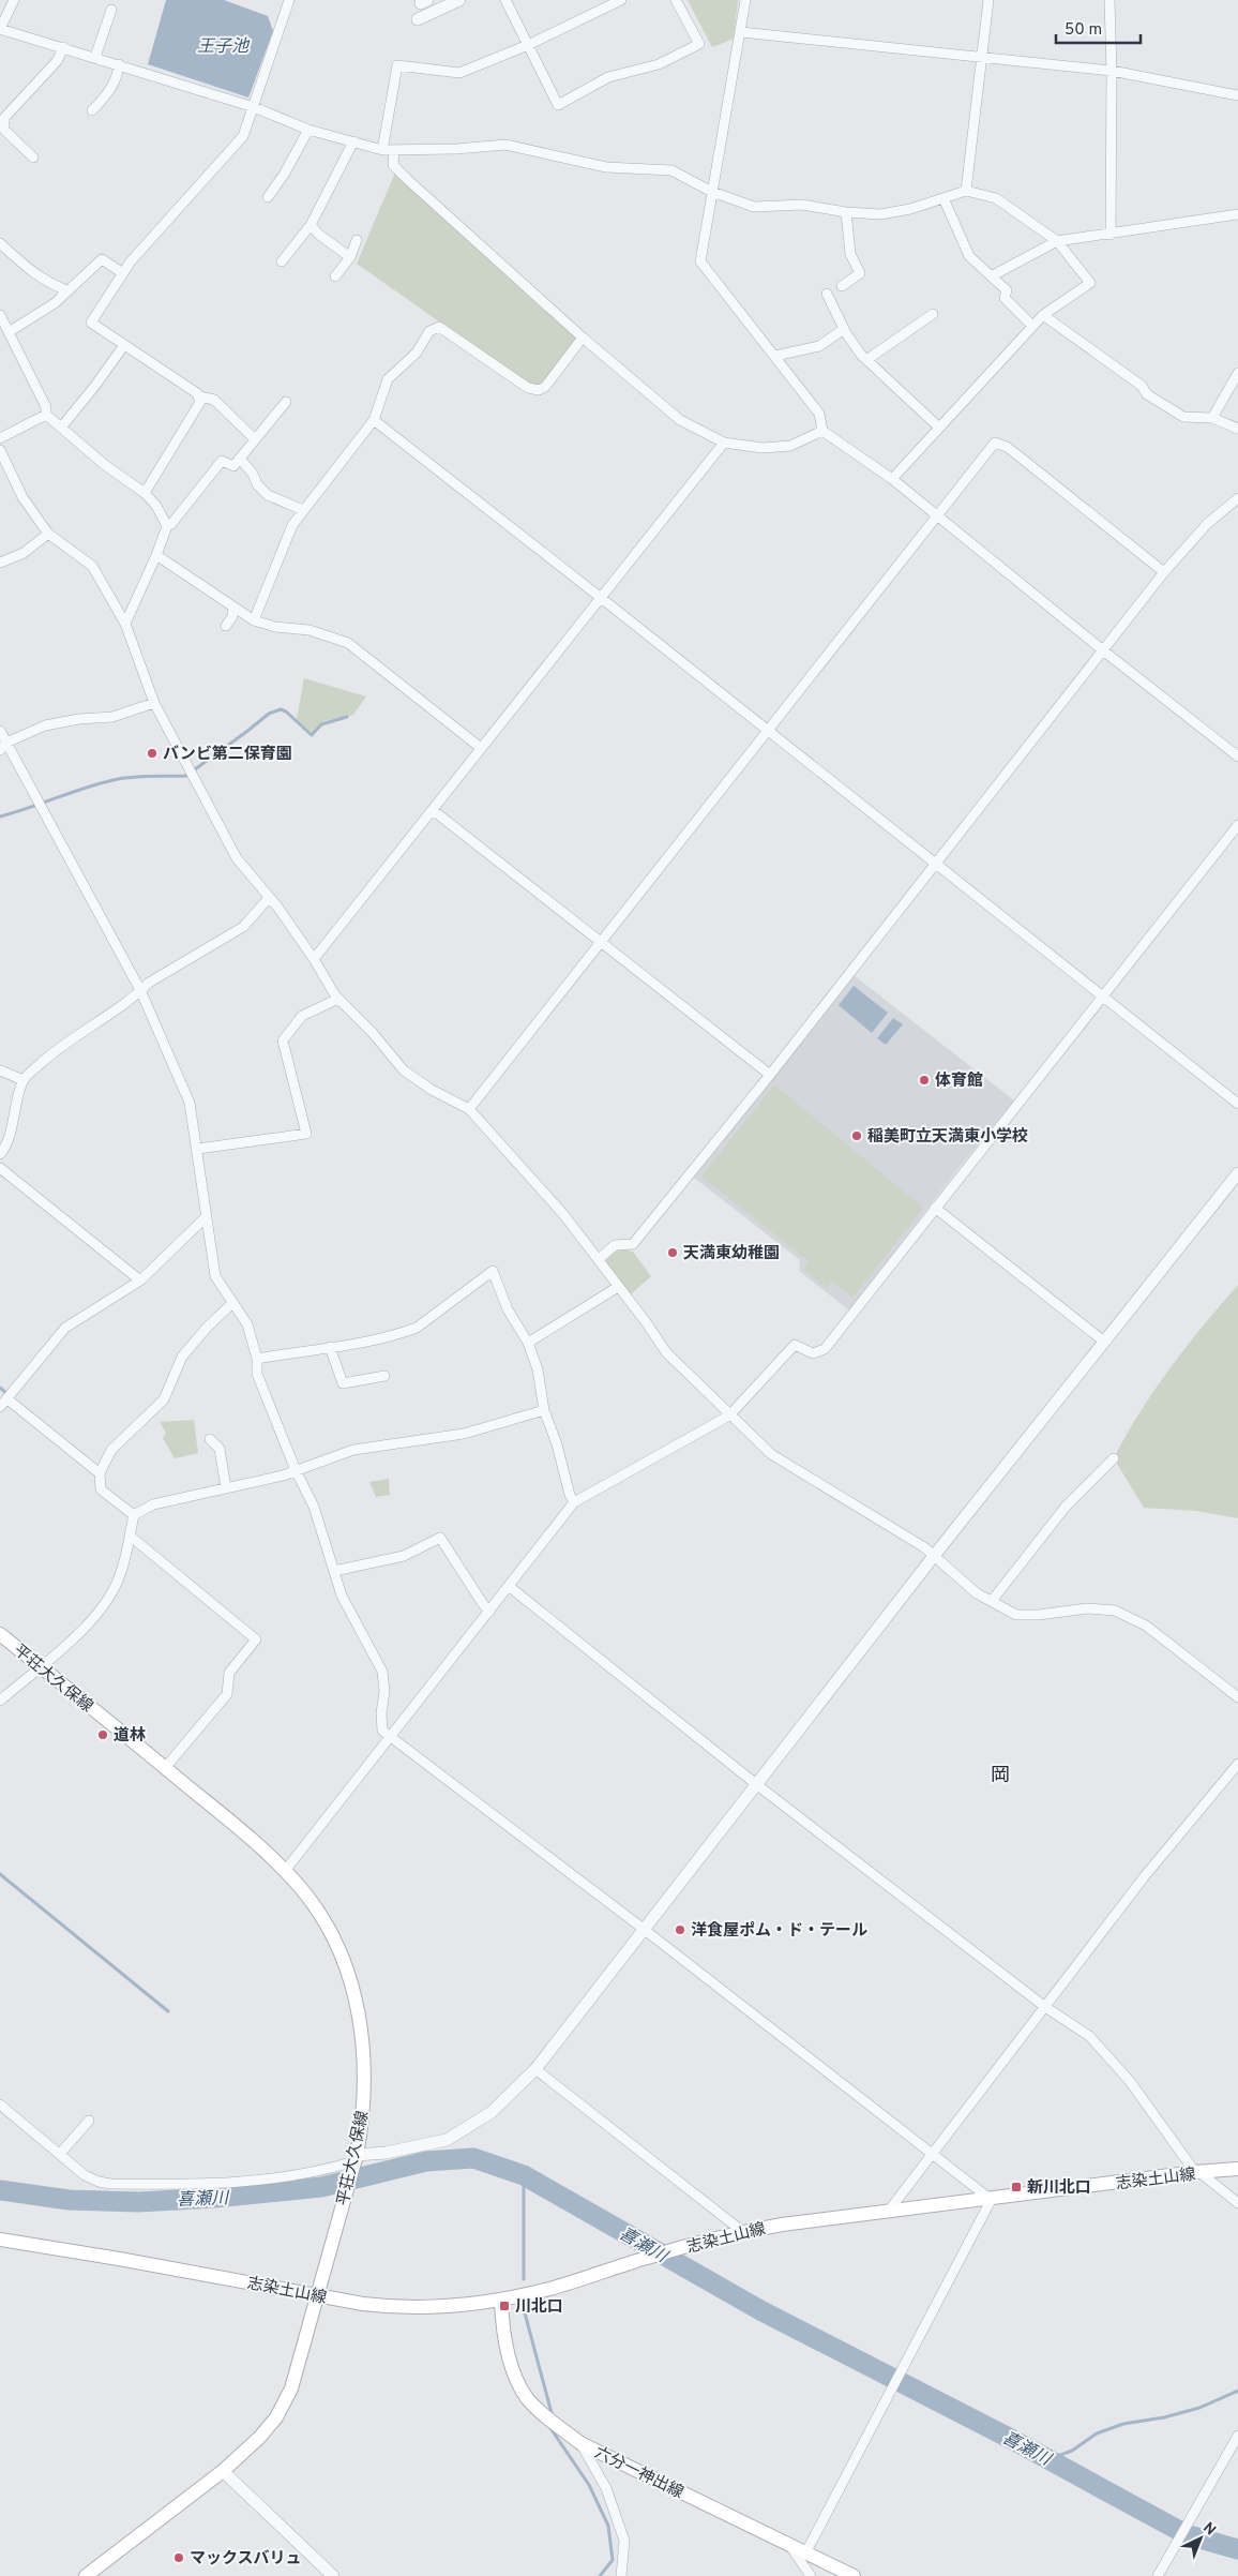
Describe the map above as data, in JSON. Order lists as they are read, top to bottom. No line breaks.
{"streets":{"main road":["平荘大久保線","志染土山線","六分一神出線"]},"crossings":[["平荘大久保線","志染土山線"],["志染土山線","六分一神出線"]],"districts":["岡"],"water":["王子池","喜瀬川"],"places":{"other":["バンビ第二保育園","体育館","稲美町立天満東小学校","天満東幼稚園","道林","洋食屋ポム・ド・テール","マックスバリュ"],"transit":["新川北口","川北口"]},"scale_bar":"50 m","north":"top right"}
